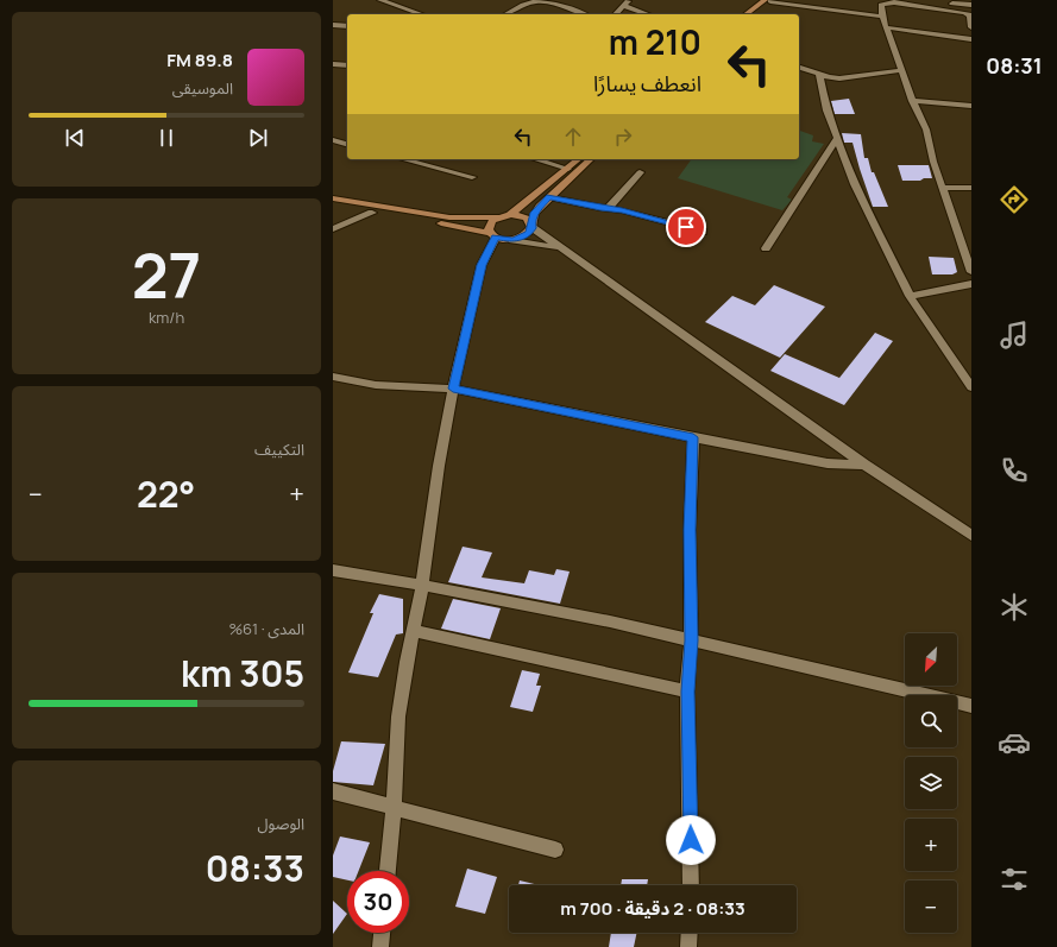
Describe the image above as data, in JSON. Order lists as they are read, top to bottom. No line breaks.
{"north":"bottom left","page":{"tabs":"08:31","turn":["210 m","انعطف يسارًا"],"song":["89.8 FM","الموسيقى"],"tile":[["27","km/h"],"التكييف",["المدى · 61%","305 km"],["الوصول","08:33"]],"heat":["−","22°","+"],"map_buttons":["+","−"],"limit":"30","trip":"08:33 · 2 دقيقة · 700 m"}}
